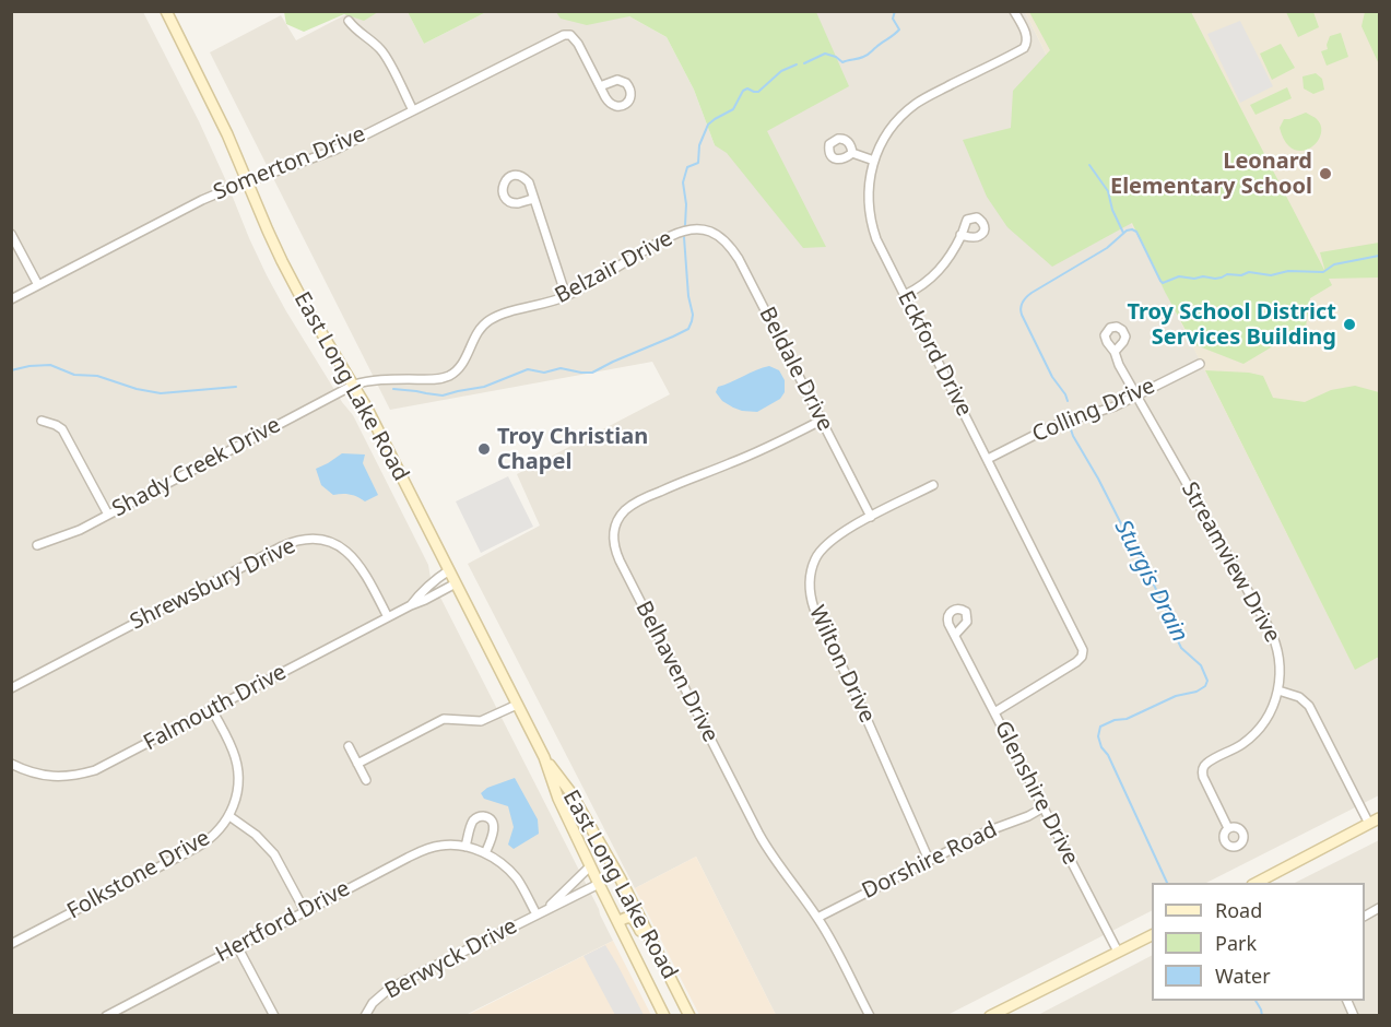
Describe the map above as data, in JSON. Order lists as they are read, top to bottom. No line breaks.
{"streets":{"main road":["East Long Lake Road"],"street":["Somerton Drive","Belzair Drive","Eckford Drive","Beldale Drive","Colling Drive","Shady Creek Drive","Streamview Drive","Shrewsbury Drive","Wilton Drive","Belhaven Drive","Falmouth Drive","Glenshire Drive","Dorshire Road","Folkstone Drive","Hertford Drive","Berwyck Drive"]},"crossings":[["Somerton Drive","East Long Lake Road"],["Belzair Drive","Beldale Drive"],["Belzair Drive","East Long Lake Road"],["Belzair Drive","Shady Creek Drive"],["Eckford Drive","Colling Drive"],["Eckford Drive","Glenshire Drive"],["Beldale Drive","Wilton Drive"],["Beldale Drive","Belhaven Drive"],["East Long Lake Road","Shady Creek Drive"],["East Long Lake Road","Falmouth Drive"],["East Long Lake Road","Berwyck Drive"],["Colling Drive","Streamview Drive"],["Shrewsbury Drive","Falmouth Drive"],["Wilton Drive","Dorshire Road"],["Belhaven Drive","Dorshire Road"],["Falmouth Drive","Folkstone Drive"],["Glenshire Drive","Dorshire Road"],["Hertford Drive","Berwyck Drive"]],"water":["Sturgis Drain"],"places":["Leonard Elementary School","Troy School District Services Building","Troy Christian Chapel"],"legend":["Road","Park","Water"]}
